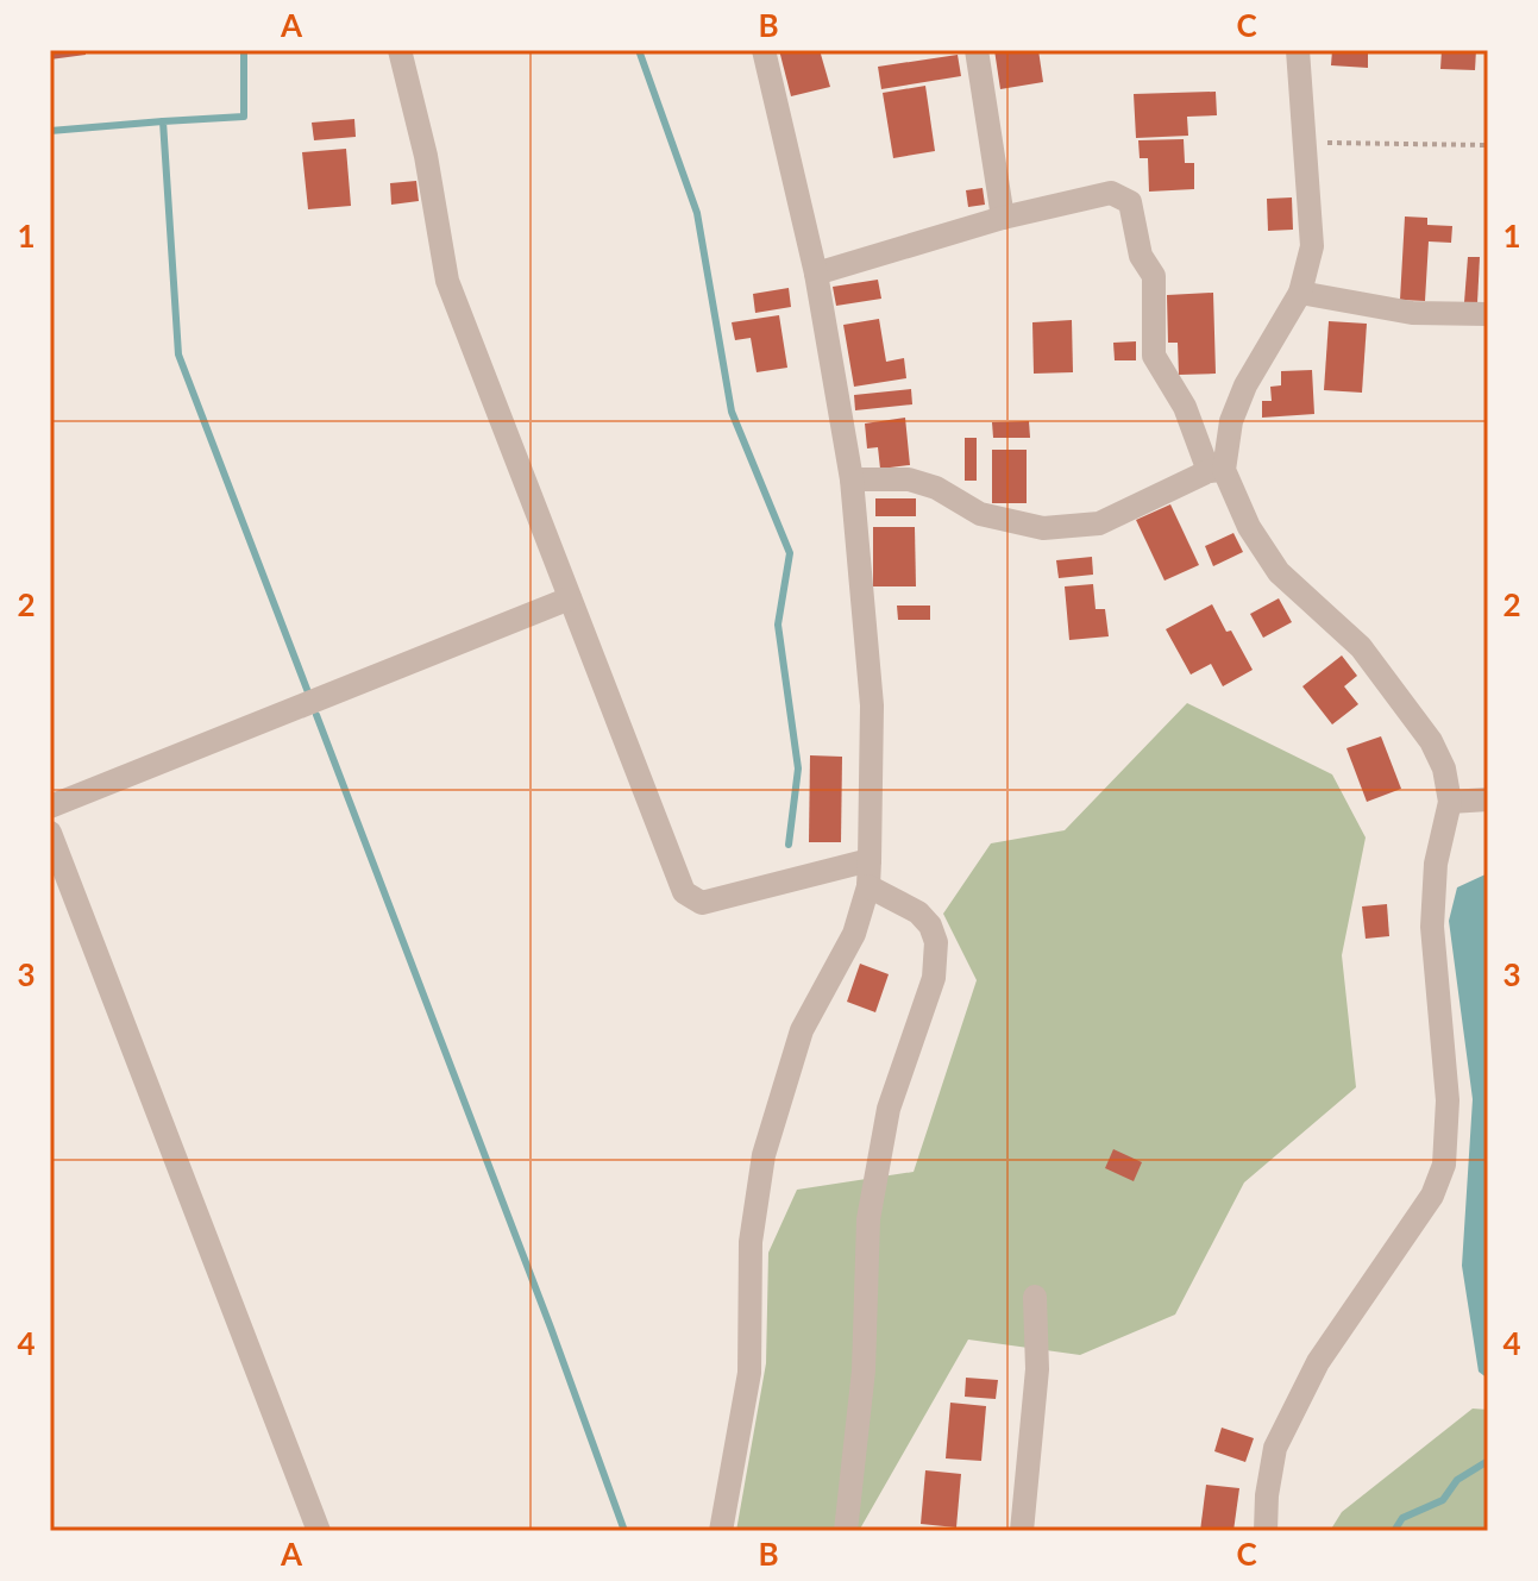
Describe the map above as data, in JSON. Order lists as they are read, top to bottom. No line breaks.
{"grid":{"columns":["A","B","C"],"rows":["1","2","3","4"]}}
